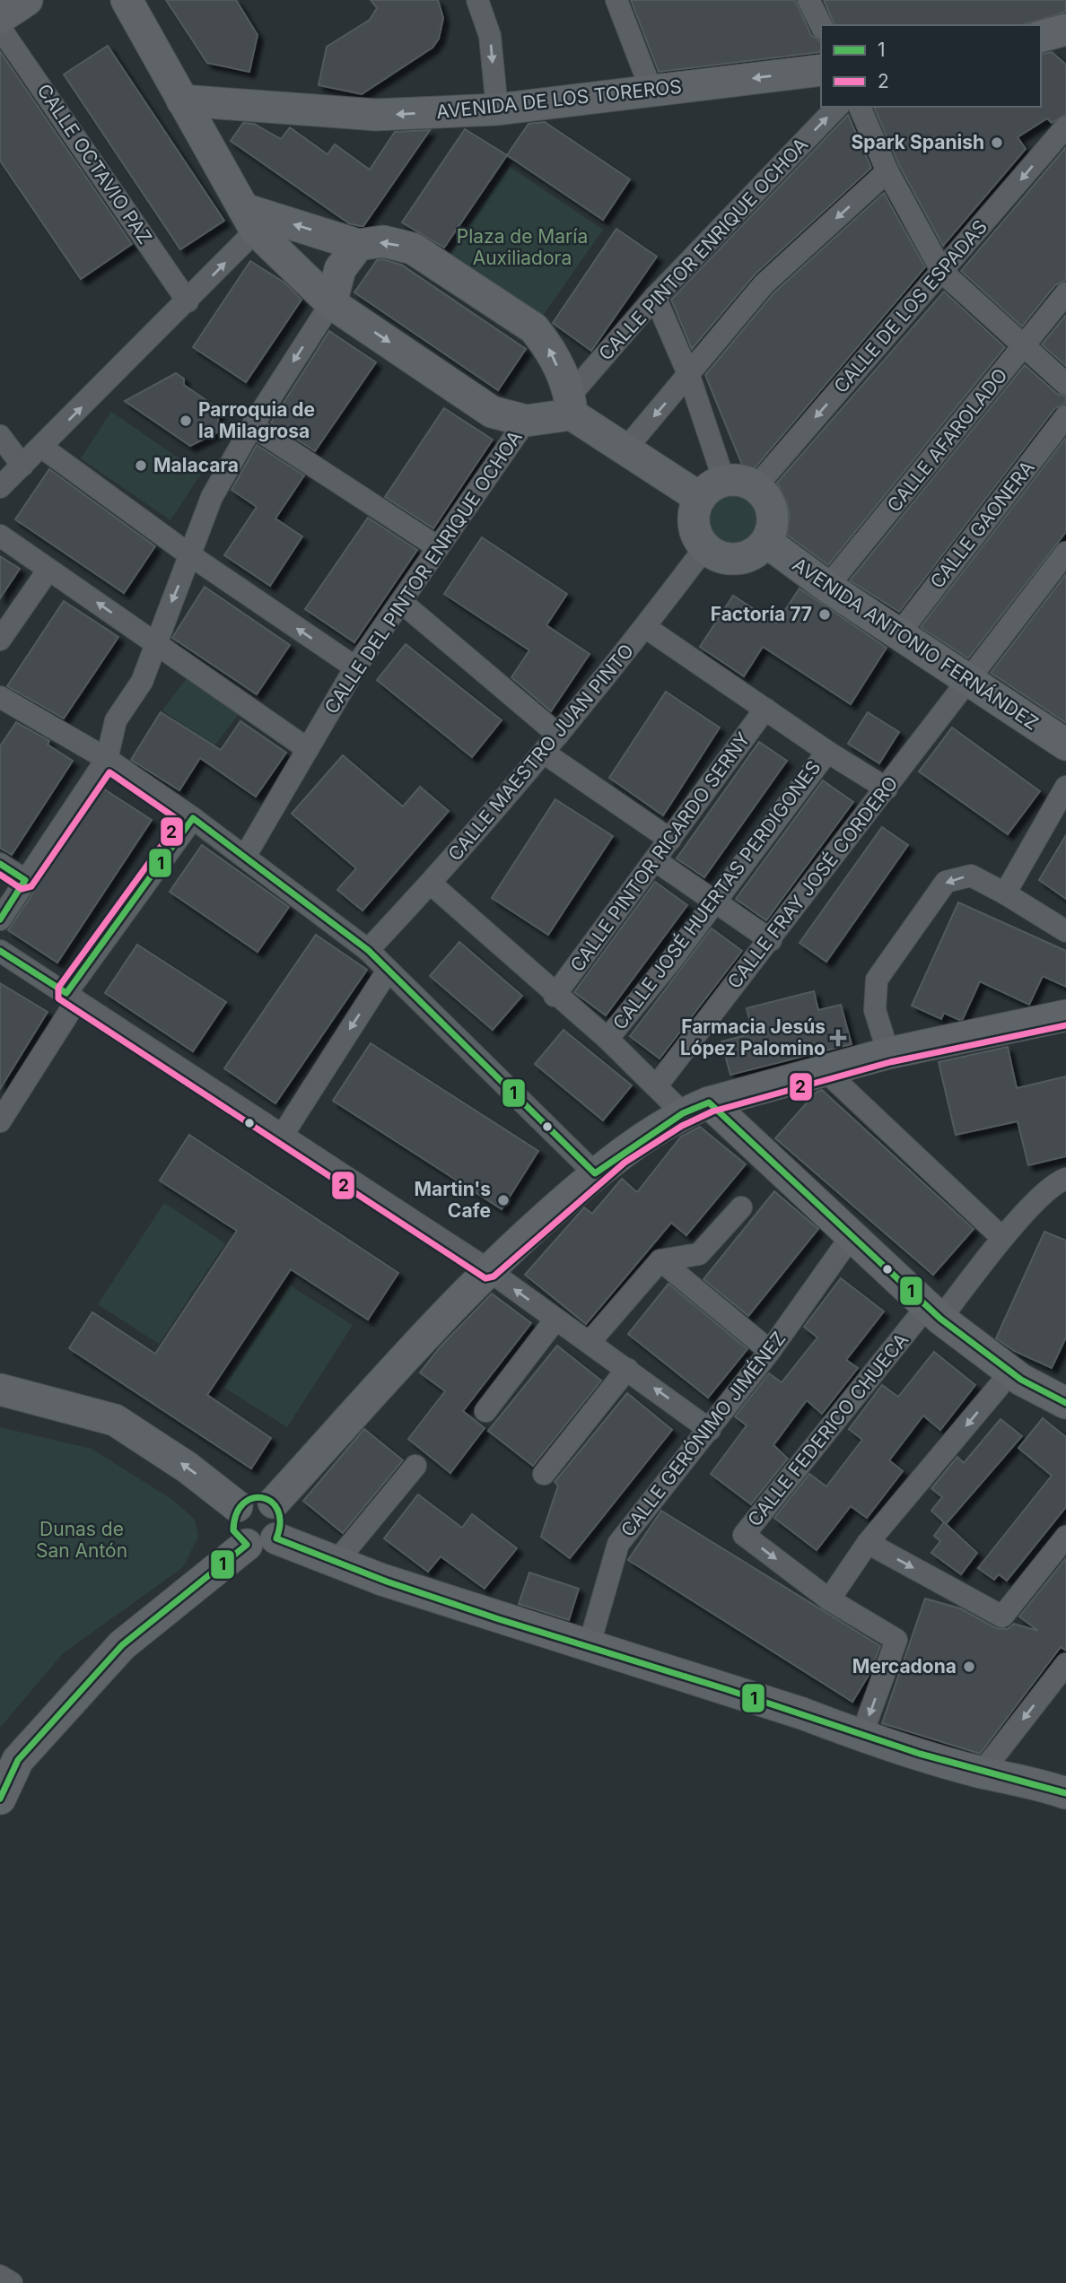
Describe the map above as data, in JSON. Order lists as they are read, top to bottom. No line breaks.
{"streets":{"street":["AVENIDA DE LOS TOREROS","CALLE OCTAVIO PAZ","CALLE PINTOR ENRIQUE OCHOA","CALLE DE LOS ESPADAS","CALLE AFAROLADO","CALLE GAONERA","CALLE DEL PINTOR ENRIQUE OCHOA","AVENIDA ANTONIO FERNÁNDEZ","CALLE MAESTRO JUAN PINTO","CALLE PINTOR RICARDO SERNY","CALLE FRAY JOSÉ CORDERO","CALLE JOSÉ HUERTAS PERDIGONES","CALLE FEDERICO CHUECA","CALLE GERÓNIMO JIMÉNEZ"]},"crossings":[["CALLE DE LOS ESPADAS","AVENIDA ANTONIO FERNÁNDEZ"],["CALLE DE LOS ESPADAS","CALLE MAESTRO JUAN PINTO"],["CALLE AFAROLADO","AVENIDA ANTONIO FERNÁNDEZ"],["CALLE GAONERA","AVENIDA ANTONIO FERNÁNDEZ"],["AVENIDA ANTONIO FERNÁNDEZ","CALLE MAESTRO JUAN PINTO"],["AVENIDA ANTONIO FERNÁNDEZ","CALLE FRAY JOSÉ CORDERO"]],"one_way":["AVENIDA DE LOS TOREROS"],"parks":["Plaza de María Auxiliadora","Dunas de San Antón"],"places":{"other":["Spark Spanish","Parroquia de la Milagrosa","Malacara","Factoría 77","Martin's Cafe","Mercadona"],"health":["Farmacia Jesús López Palomino"]},"lines":["transit line 2","transit line 1"],"legend":["1","2"]}
